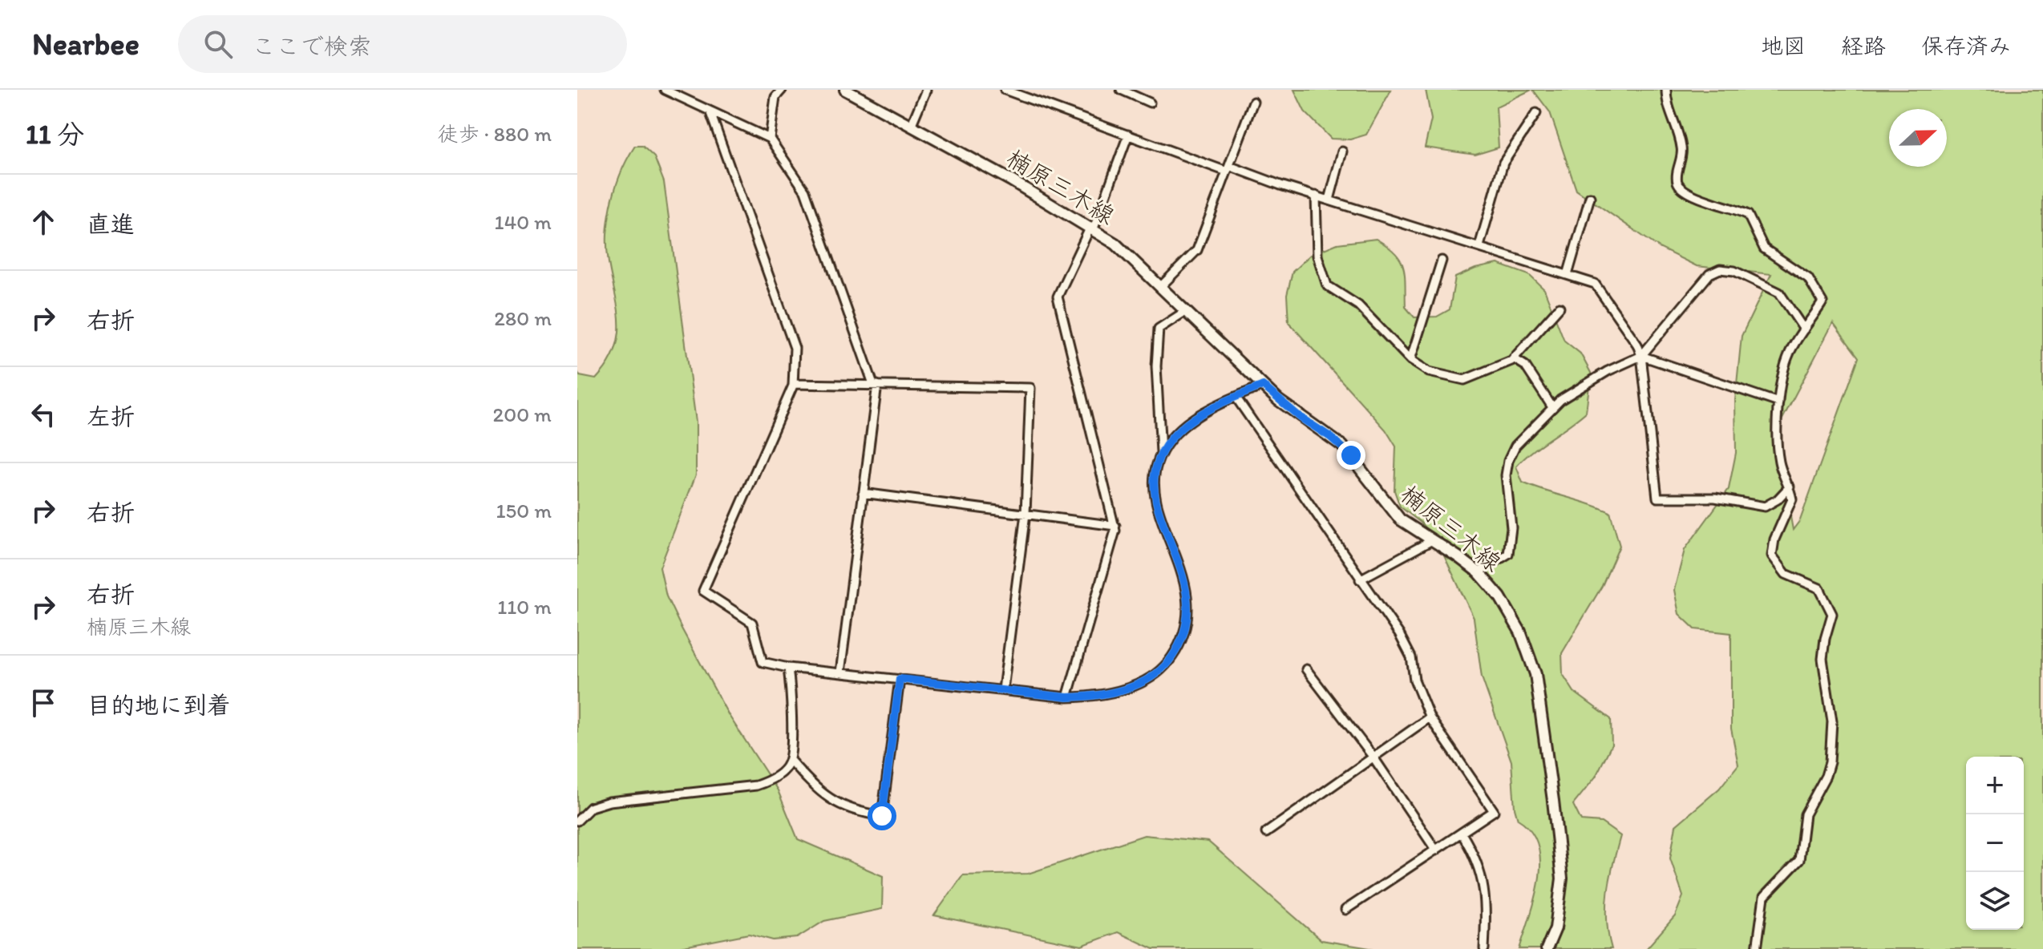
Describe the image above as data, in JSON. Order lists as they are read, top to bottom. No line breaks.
{"streets":{"main road":["楠原三木線"]},"north":"right","page":{"header":"Nearbee","search":"ここで検索","nav":["地図","経路","保存済み"],"heading":["11 分","徒歩 · 880 m"],"list":[["直進","140 m"],["右折","280 m"],["左折","200 m"],["右折","150 m"],["右折","楠原三木線","110 m"],"目的地に到着"],"map_buttons":["+","−"]}}
